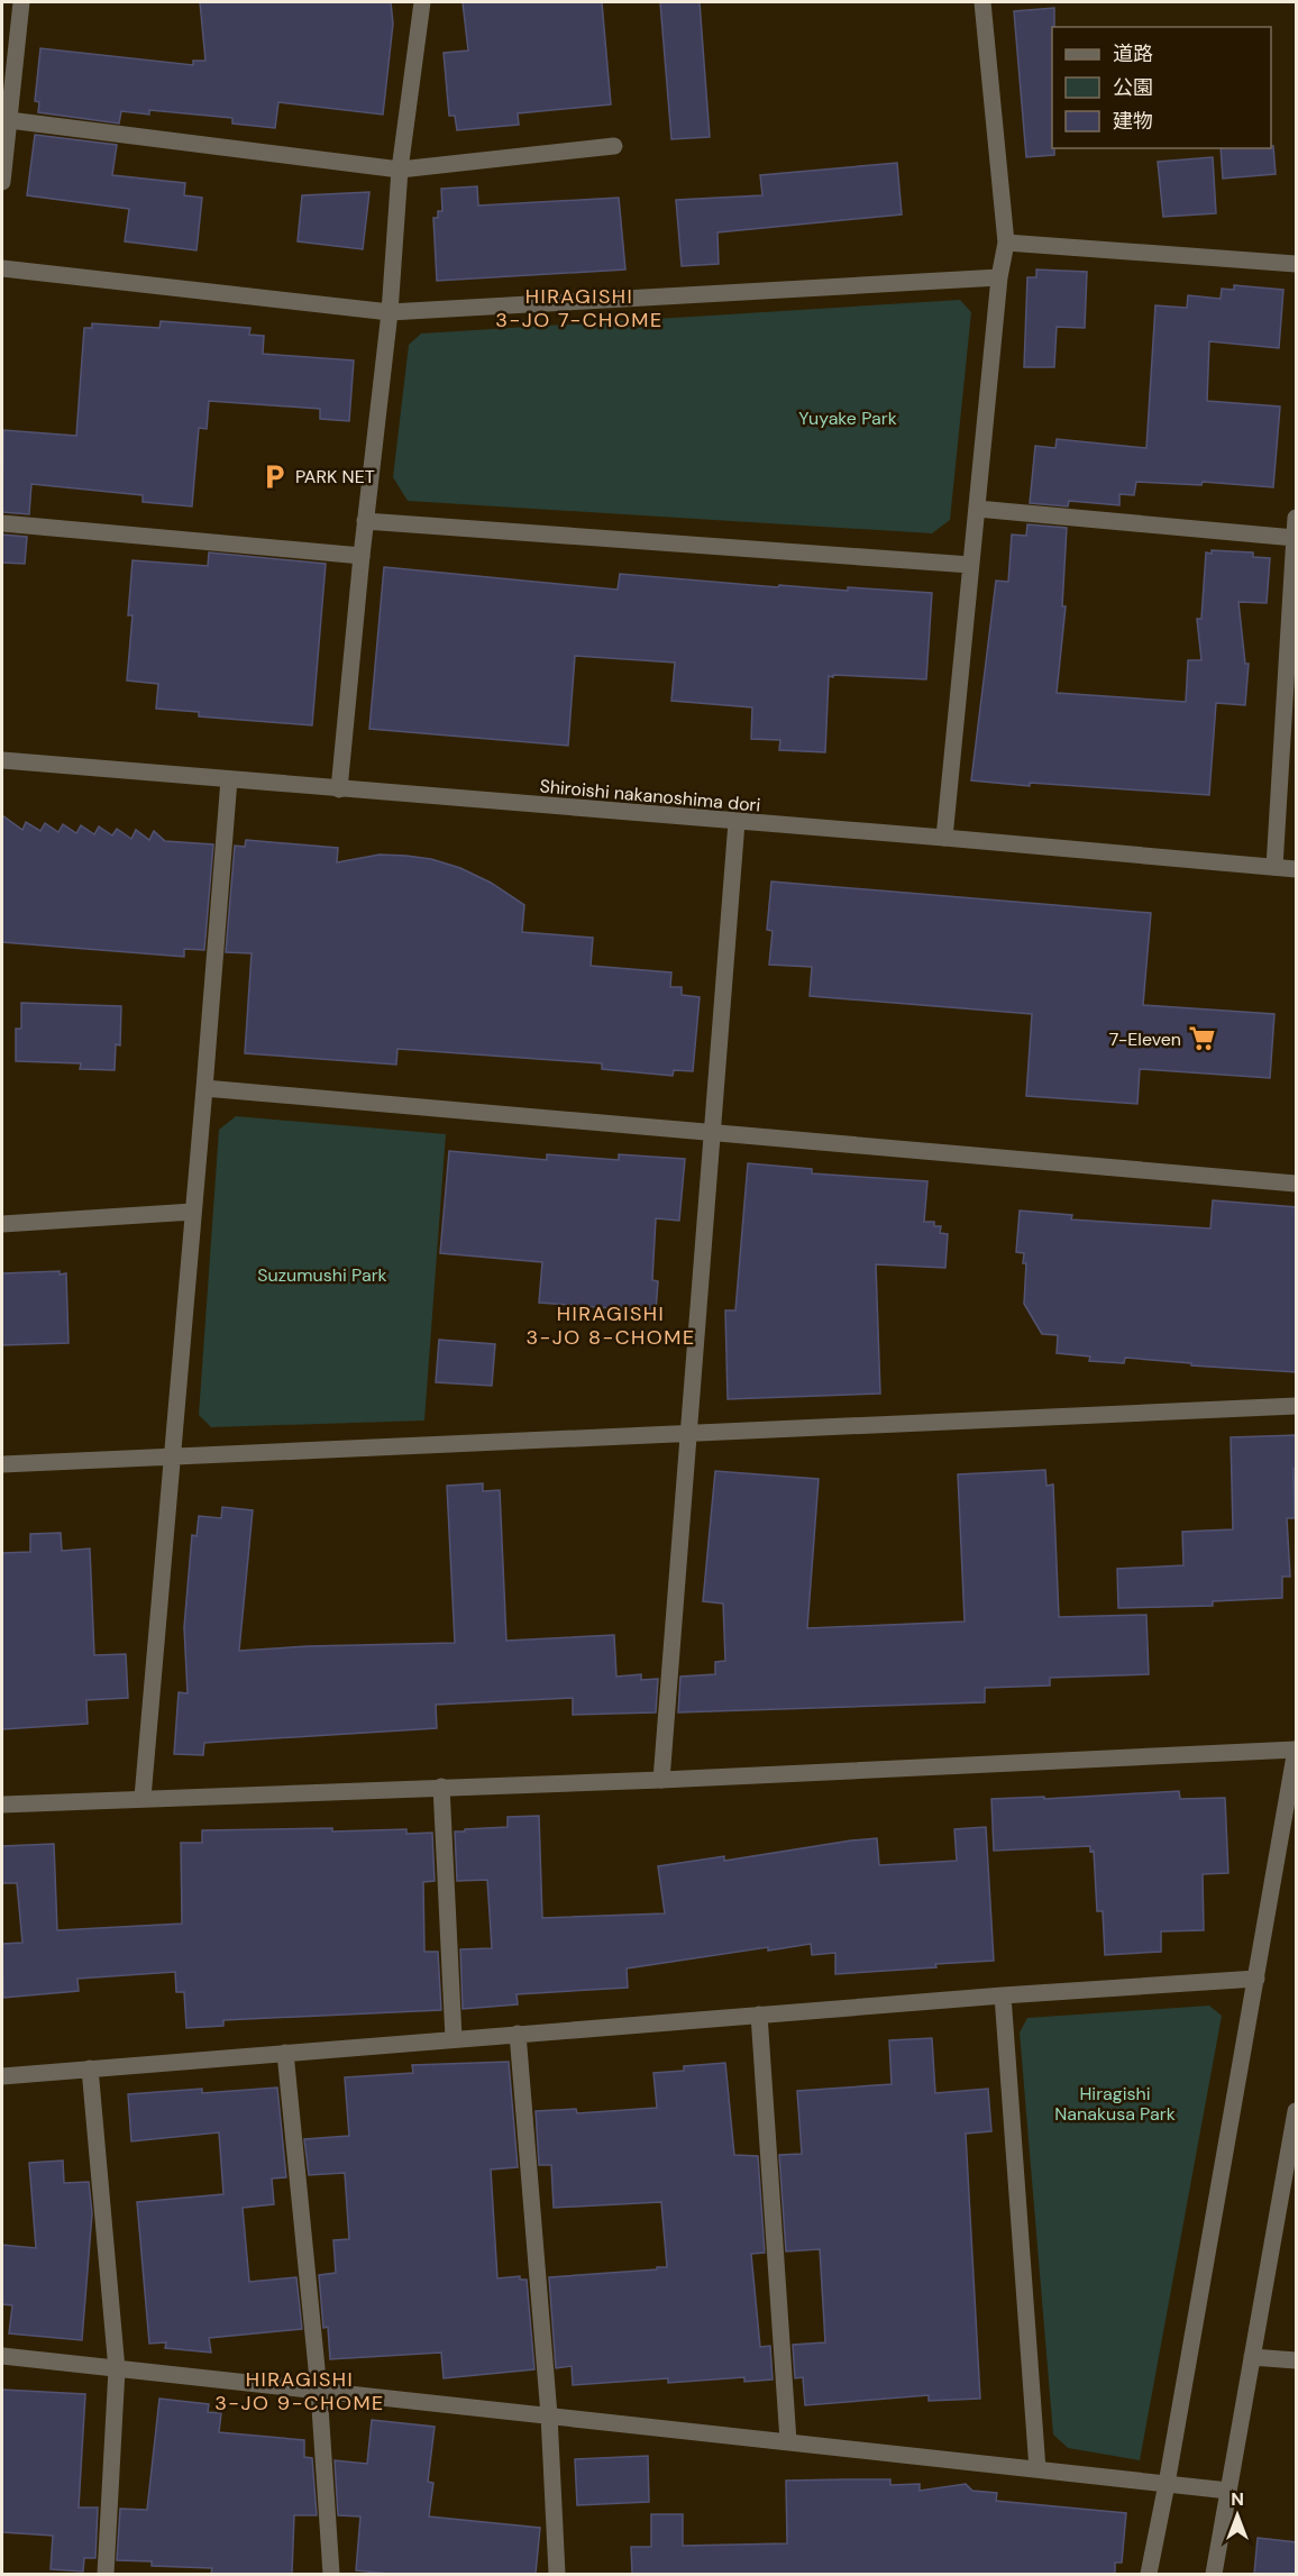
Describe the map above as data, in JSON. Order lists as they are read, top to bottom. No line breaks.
{"streets":{"street":["Shiroishi nakanoshima dori"]},"districts":["HIRAGISHI 3-JO 7-CHOME","HIRAGISHI 3-JO 8-CHOME","HIRAGISHI 3-JO 9-CHOME"],"parks":["Yuyake Park","Suzumushi Park","Hiragishi Nanakusa Park"],"places":{"parking":["PARK NET"],"supermarket":["7-Eleven"]},"legend":["道路","公園","建物"],"north":"top"}
